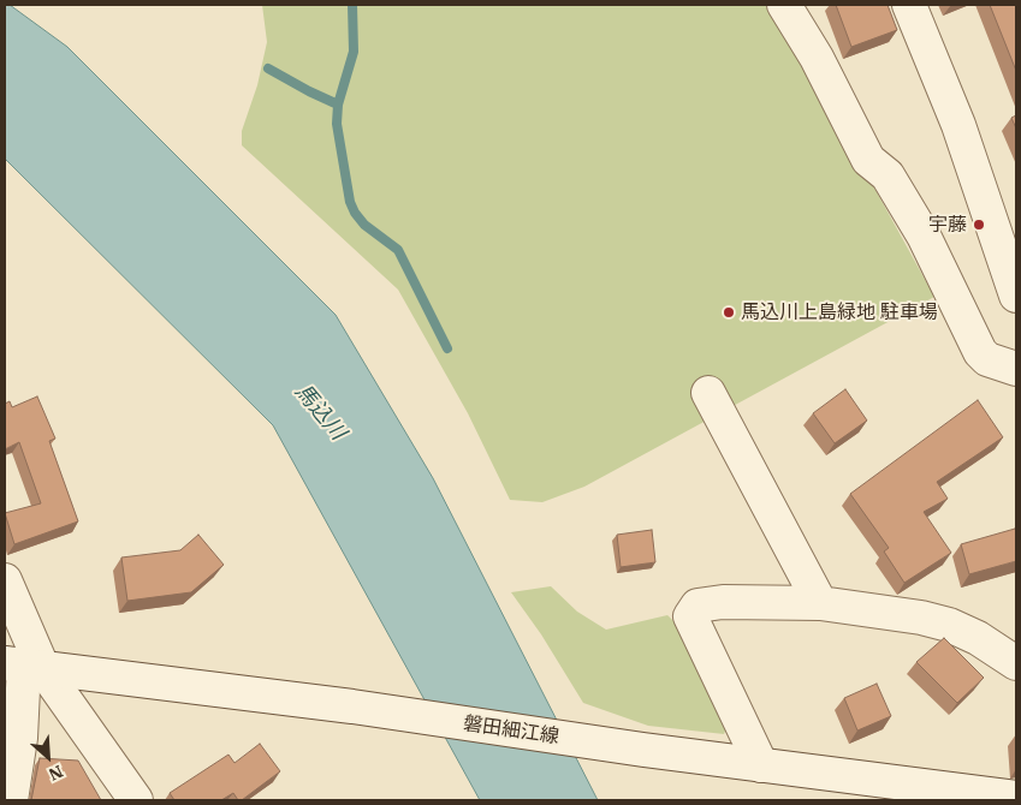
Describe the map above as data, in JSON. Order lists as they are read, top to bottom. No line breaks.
{"streets":{"street":["磐田細江線"]},"water":["馬込川"],"places":["宇藤","馬込川上島緑地 駐車場"],"north":"bottom right"}
